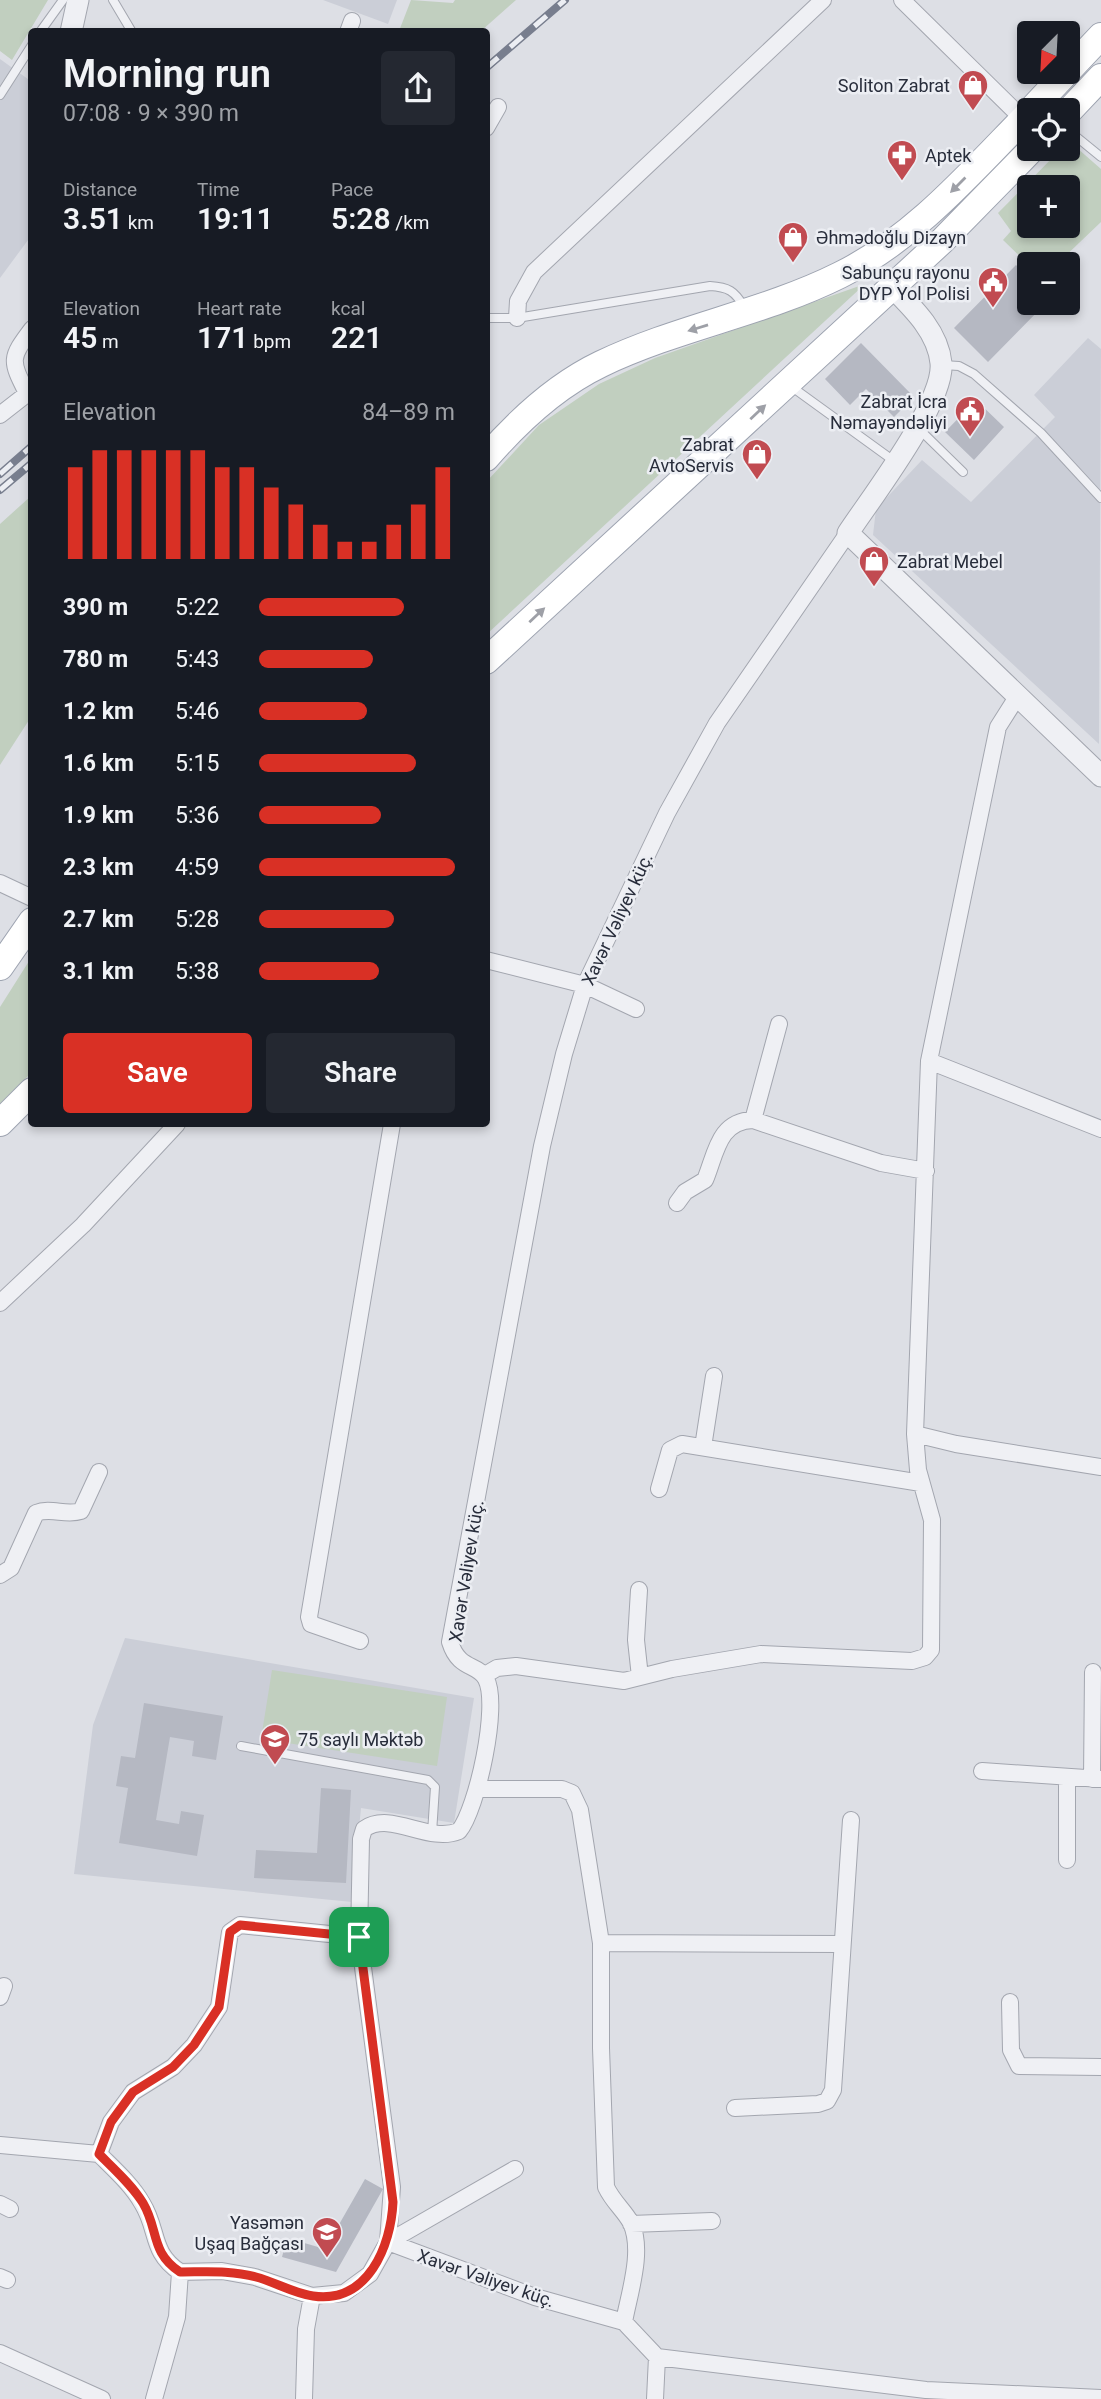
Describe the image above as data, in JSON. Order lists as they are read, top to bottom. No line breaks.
{"streets":{"street":["Xavər Vəliyev küç."]},"places":{"shop":["Soliton Zabrat","Əhmədoğlu Dizayn","Zabrat AvtoServis","Zabrat Mebel"],"pharmacy":["Aptek"],"public building":["Sabunçu rayonu DYP Yol Polisi","Zabrat İcra Nəmayəndəliyi"],"school or university":["75 saylı Məktəb","Yasəmən Uşaq Bağçası"]},"north":"bottom left","page":{"map_buttons":["+","−"],"heading":["Morning run","07:08 · 9 × 390 m"],"stats":[["Distance","3.51 km"],["Time","19:11"],["Pace","5:28 /km"],["Elevation","45 m"],["Heart rate","171 bpm"],["kcal","221"]],"chart":["Elevation","84–89 m"],"list":[{"name":"390 m","note":"5:22"},{"name":"780 m","note":"5:43"},{"name":"1.2 km","note":"5:46"},{"name":"1.6 km","note":"5:15"},{"name":"1.9 km","note":"5:36"},{"name":"2.3 km","note":"4:59"},{"name":"2.7 km","note":"5:28"},{"name":"3.1 km","note":"5:38"}],"buttons":["Save","Share"]}}
